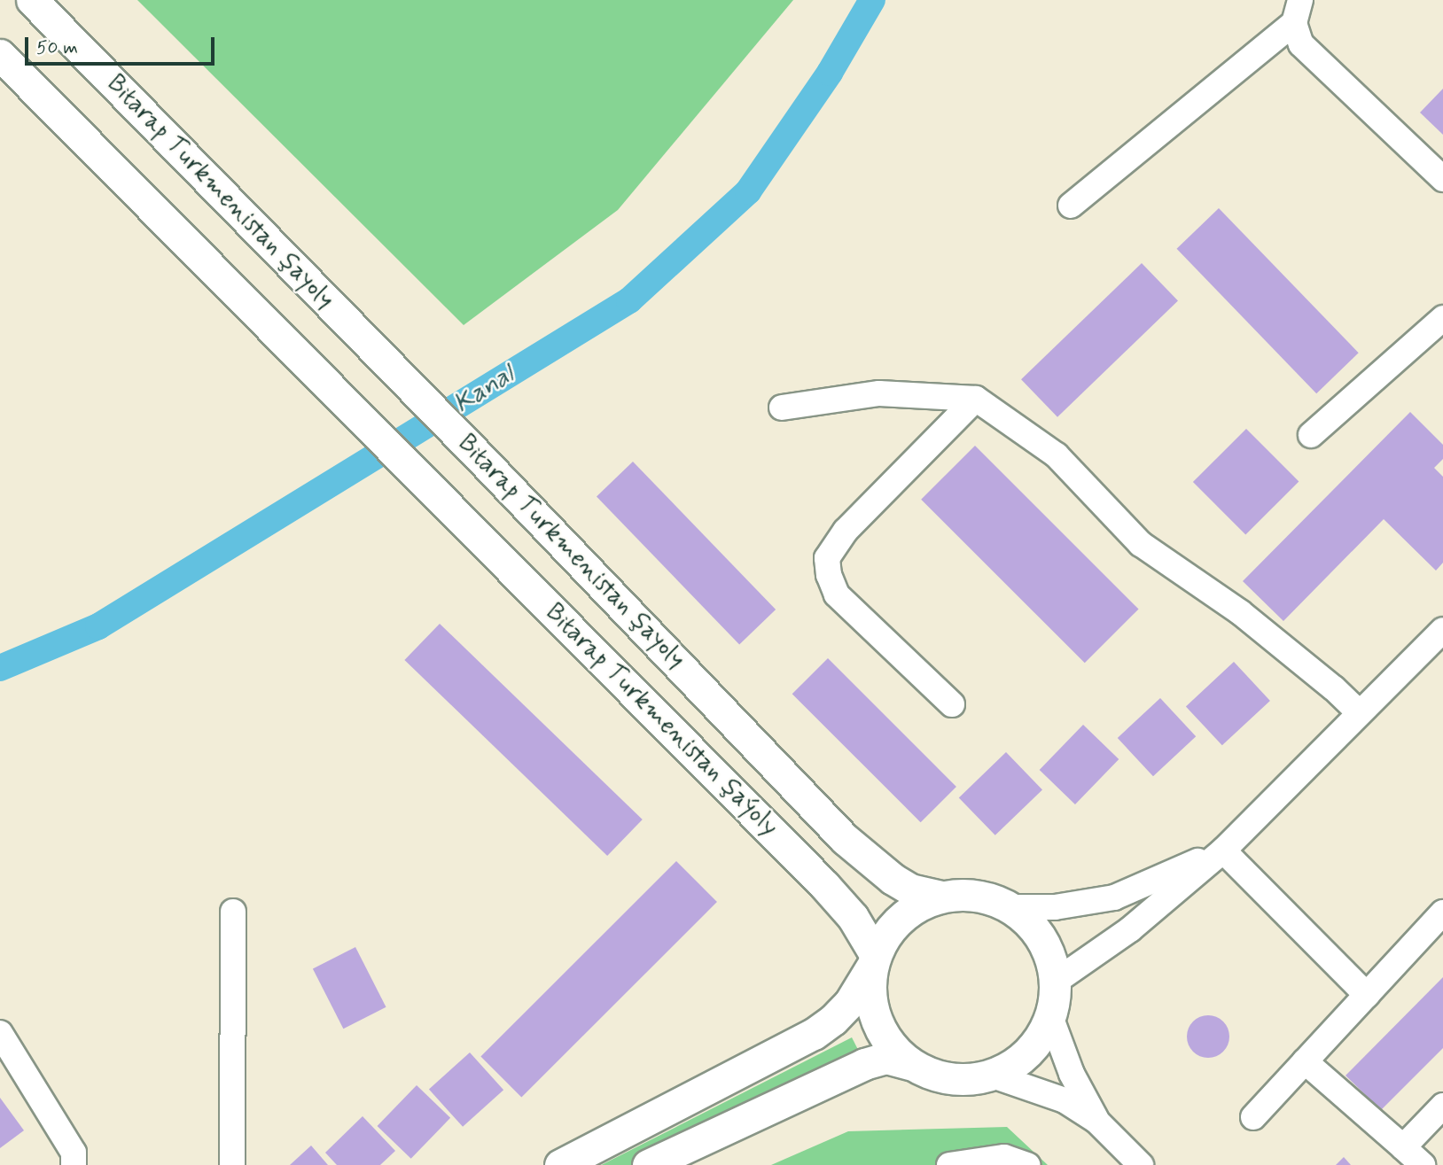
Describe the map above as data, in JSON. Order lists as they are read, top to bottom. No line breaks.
{"streets":{"main road":["Bitarap Turkmenistan şayoly","Bitarap Turkmenistan şaýoly"]},"crossings":[["Bitarap Turkmenistan şayoly","Bitarap Turkmenistan şaýoly"]],"water":["Kanal"],"scale_bar":"50 m"}
